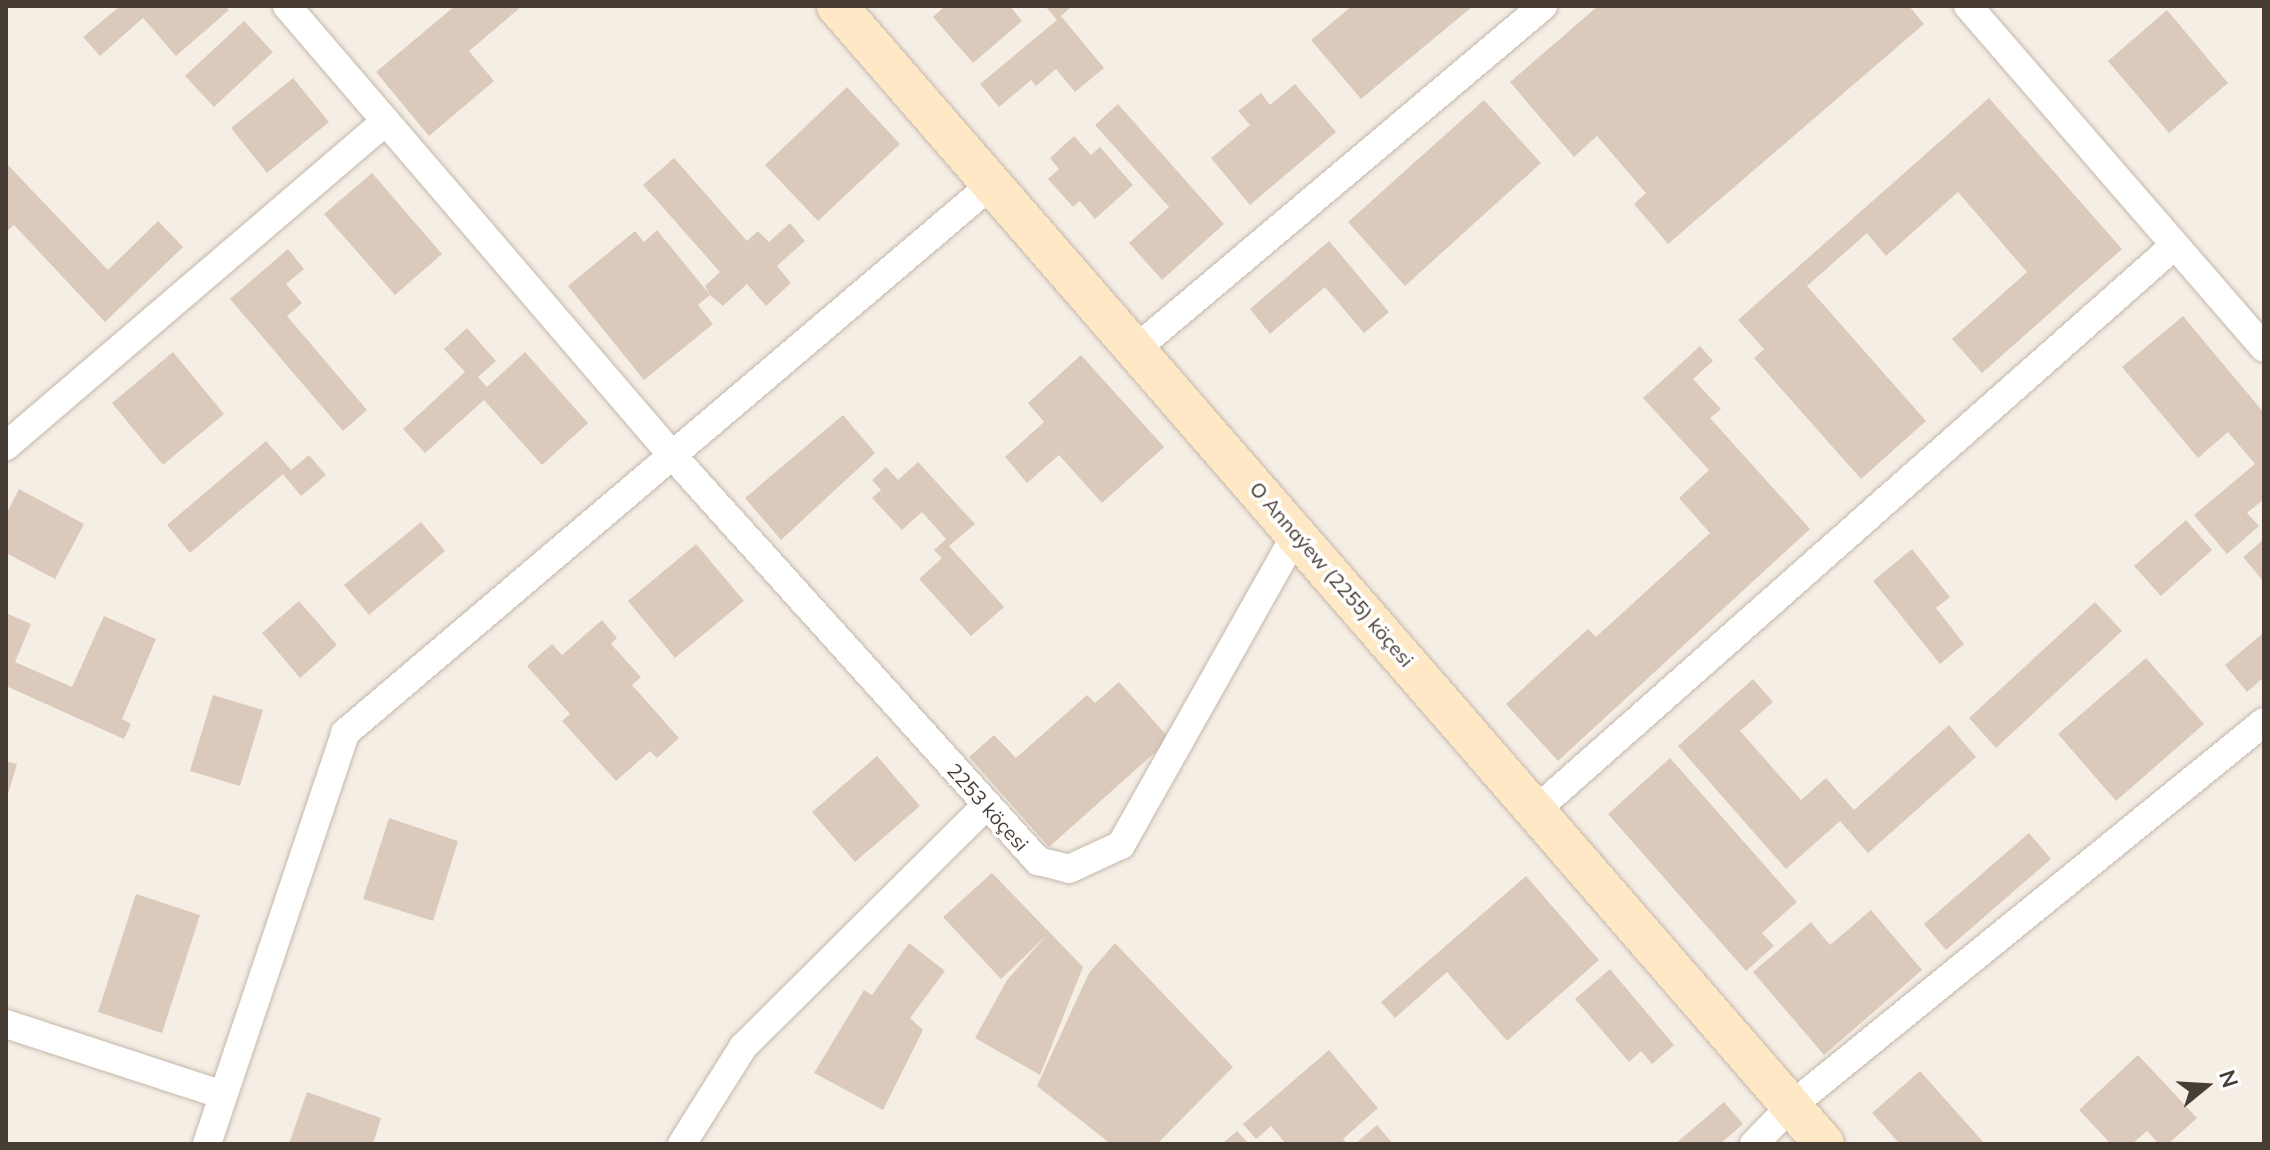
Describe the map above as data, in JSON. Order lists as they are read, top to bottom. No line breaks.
{"streets":{"main road":["O Annaýew (2255) köçesi"],"street":["2253 köçesi"]},"crossings":[["O Annaýew (2255) köçesi","2253 köçesi"]],"north":"right"}
